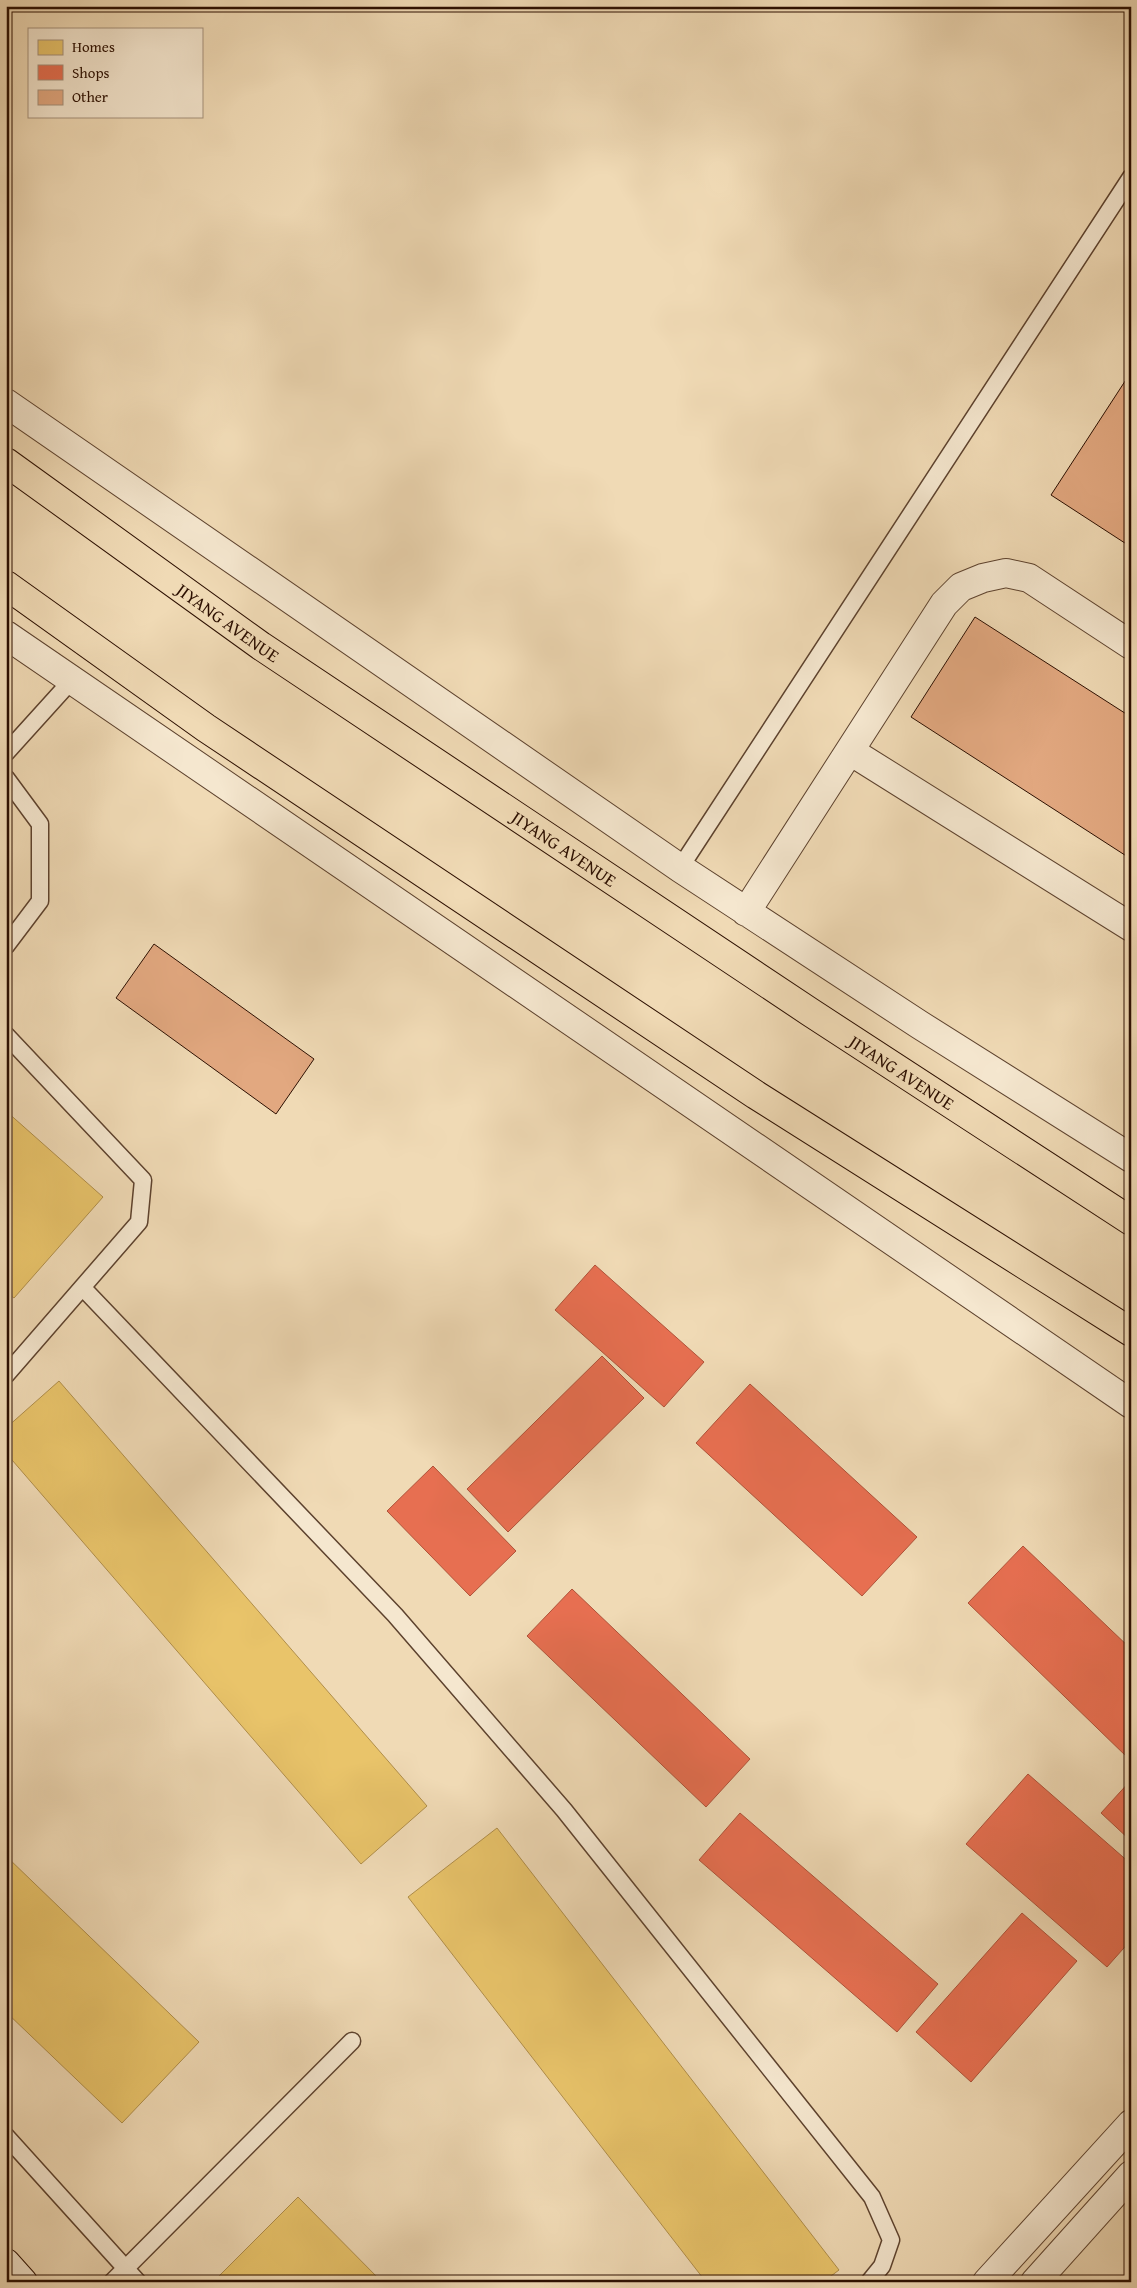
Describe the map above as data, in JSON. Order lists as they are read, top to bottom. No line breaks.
{"streets":{"highway":["JIYANG AVENUE"]},"legend":["Homes","Shops","Other"]}
